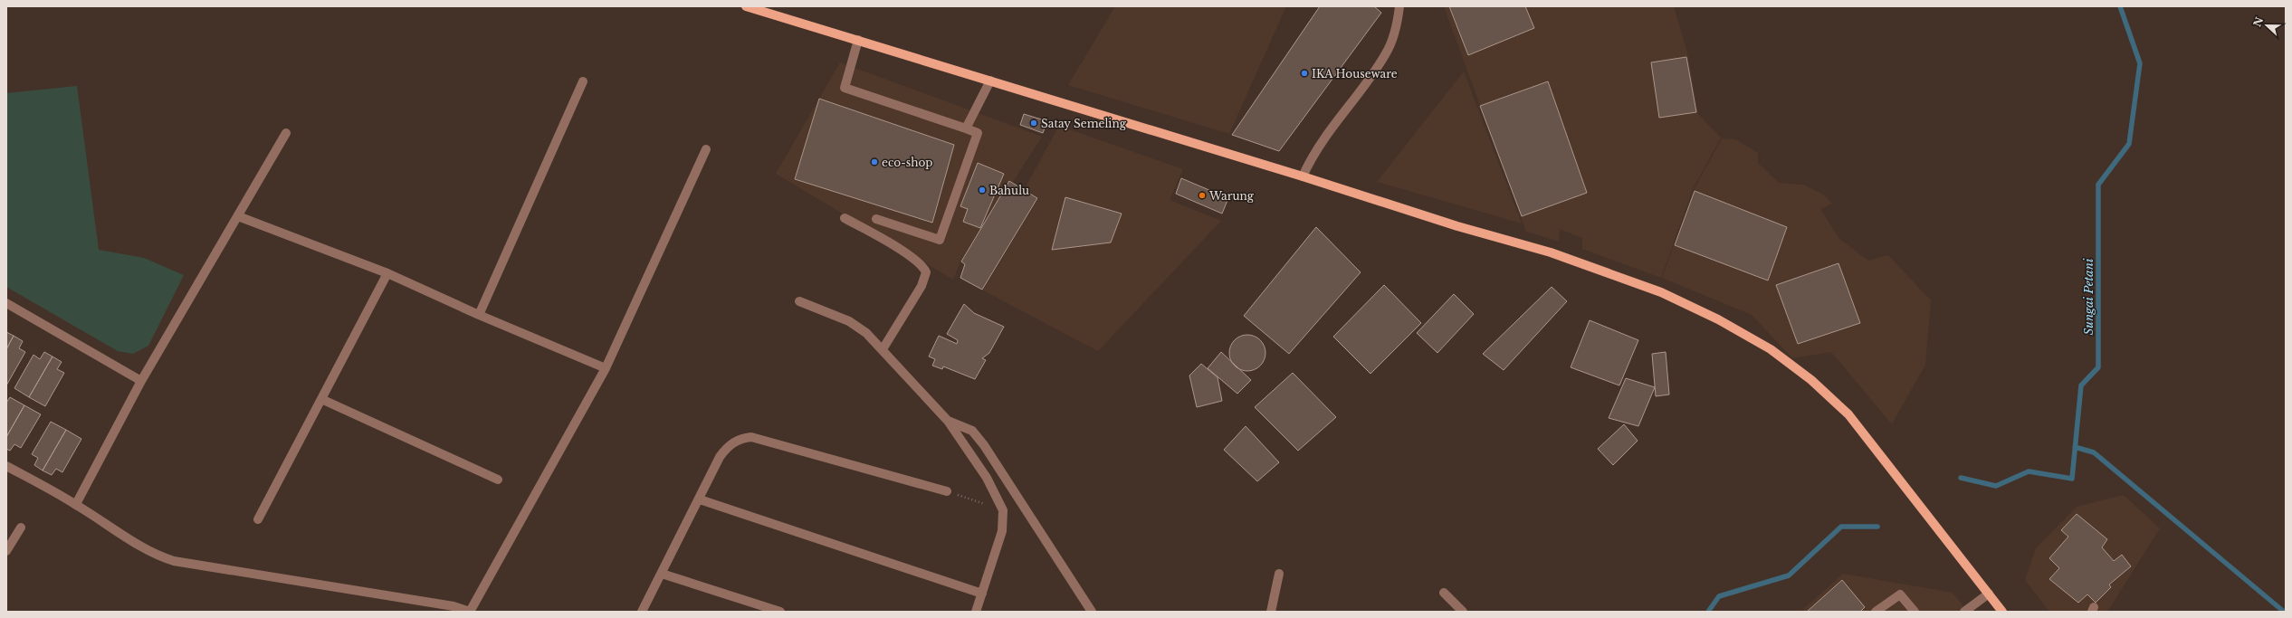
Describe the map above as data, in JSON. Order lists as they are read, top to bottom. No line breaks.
{"water":["Sungai Petani"],"places":["IKA Houseware","Satay Semeling","eco-shop","Bahulu","Warung"],"north":"left"}
